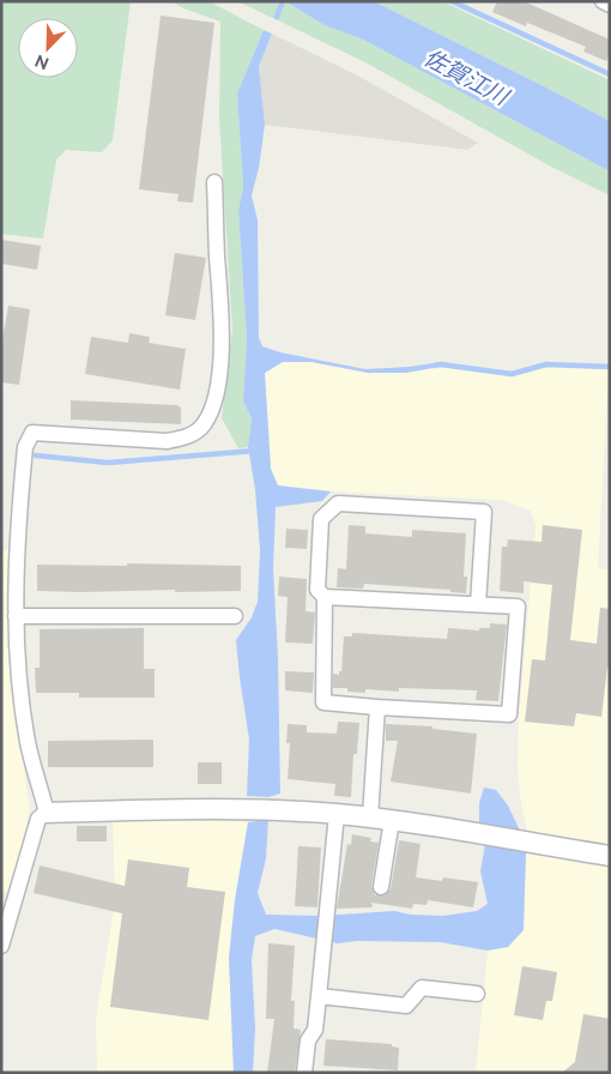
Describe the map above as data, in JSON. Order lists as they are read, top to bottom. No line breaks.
{"water":["佐賀江川"],"north":"bottom left"}
